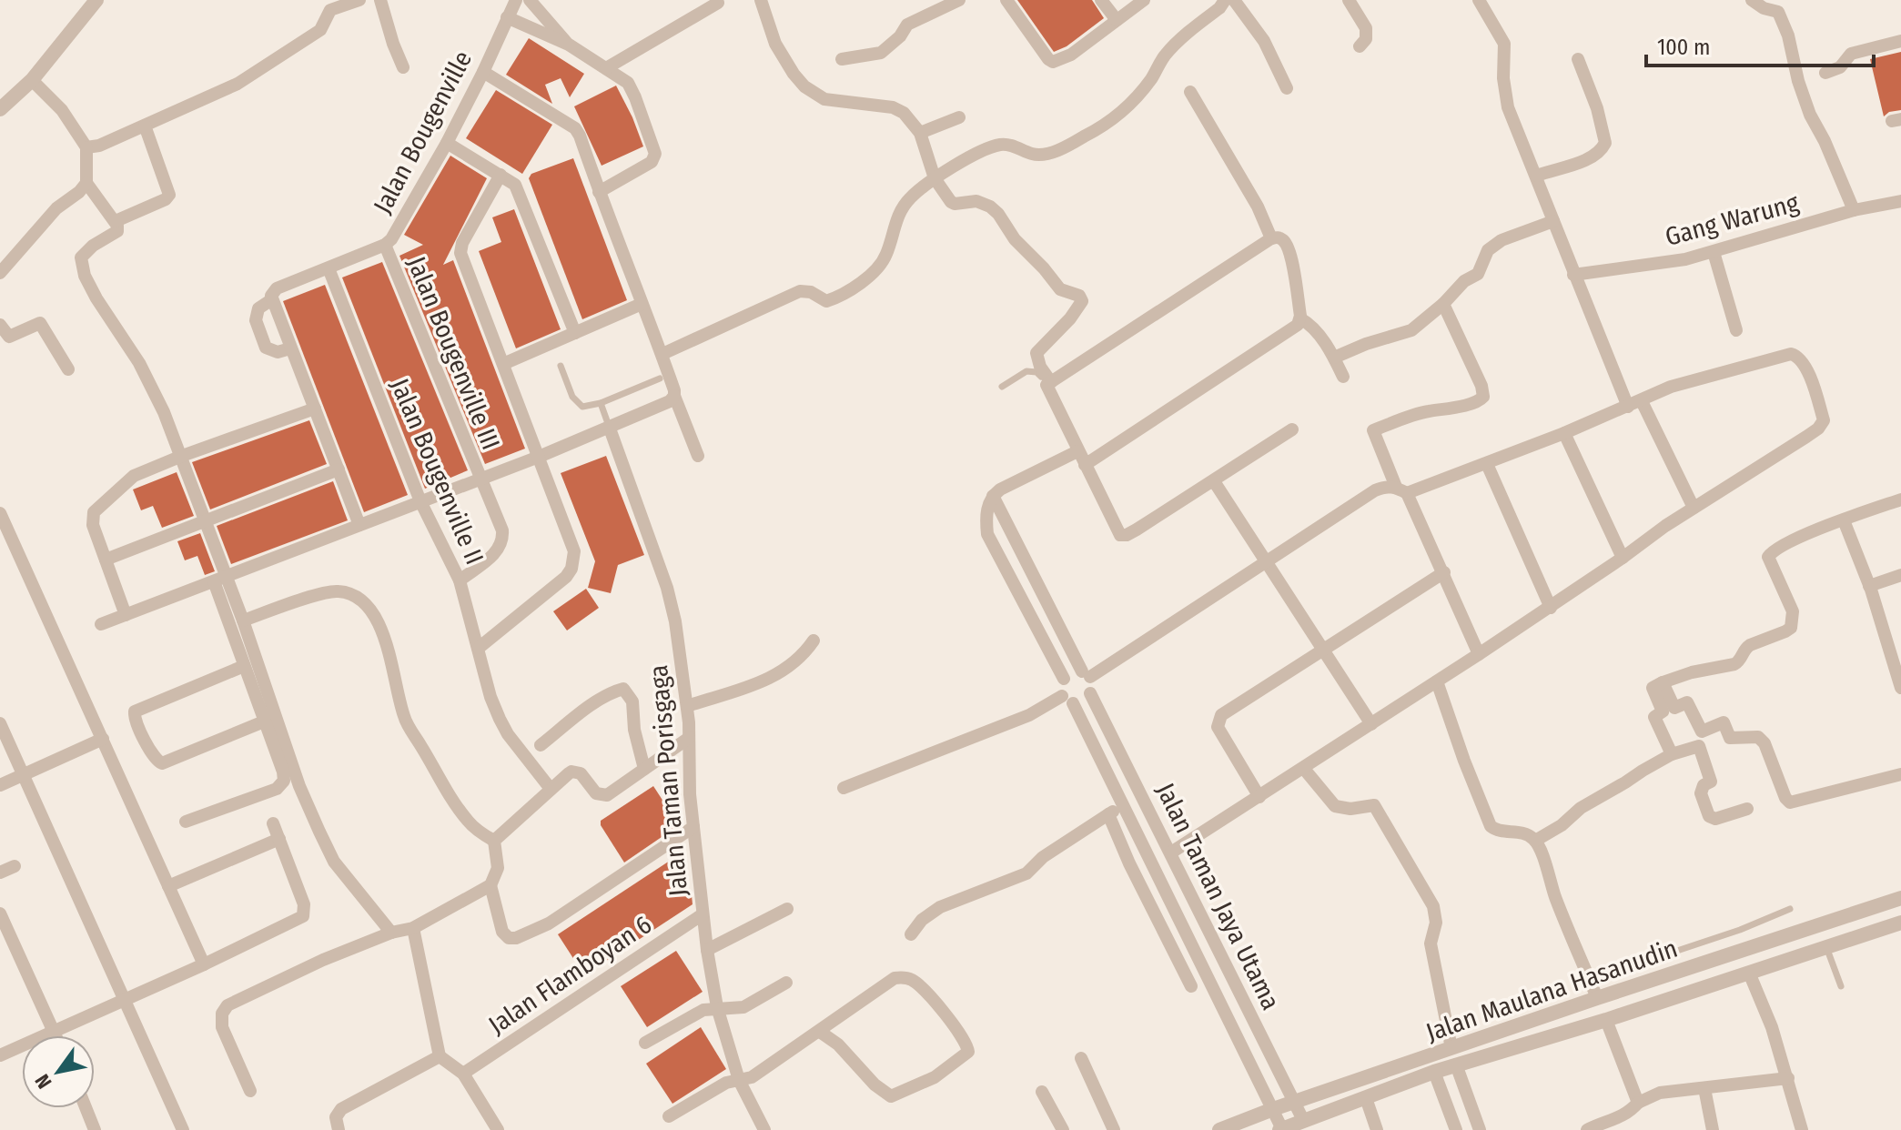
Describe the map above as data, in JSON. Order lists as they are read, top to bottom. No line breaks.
{"streets":{"street":["Jalan Bougenville","Gang Warung","Jalan Bougenville III","Jalan Bougenville II","Jalan Taman Porisgaga","Jalan Taman Jaya Utama","Jalan Flamboyan 6","Jalan Maulana Hasanudin"]},"crossings":[["Jalan Bougenville","Jalan Bougenville III"],["Jalan Bougenville","Jalan Bougenville II"],["Jalan Bougenville III","Jalan Bougenville II"],["Jalan Taman Porisgaga","Jalan Flamboyan 6"],["Jalan Taman Jaya Utama","Jalan Maulana Hasanudin"]],"scale_bar":"100 m","north":"bottom left"}
